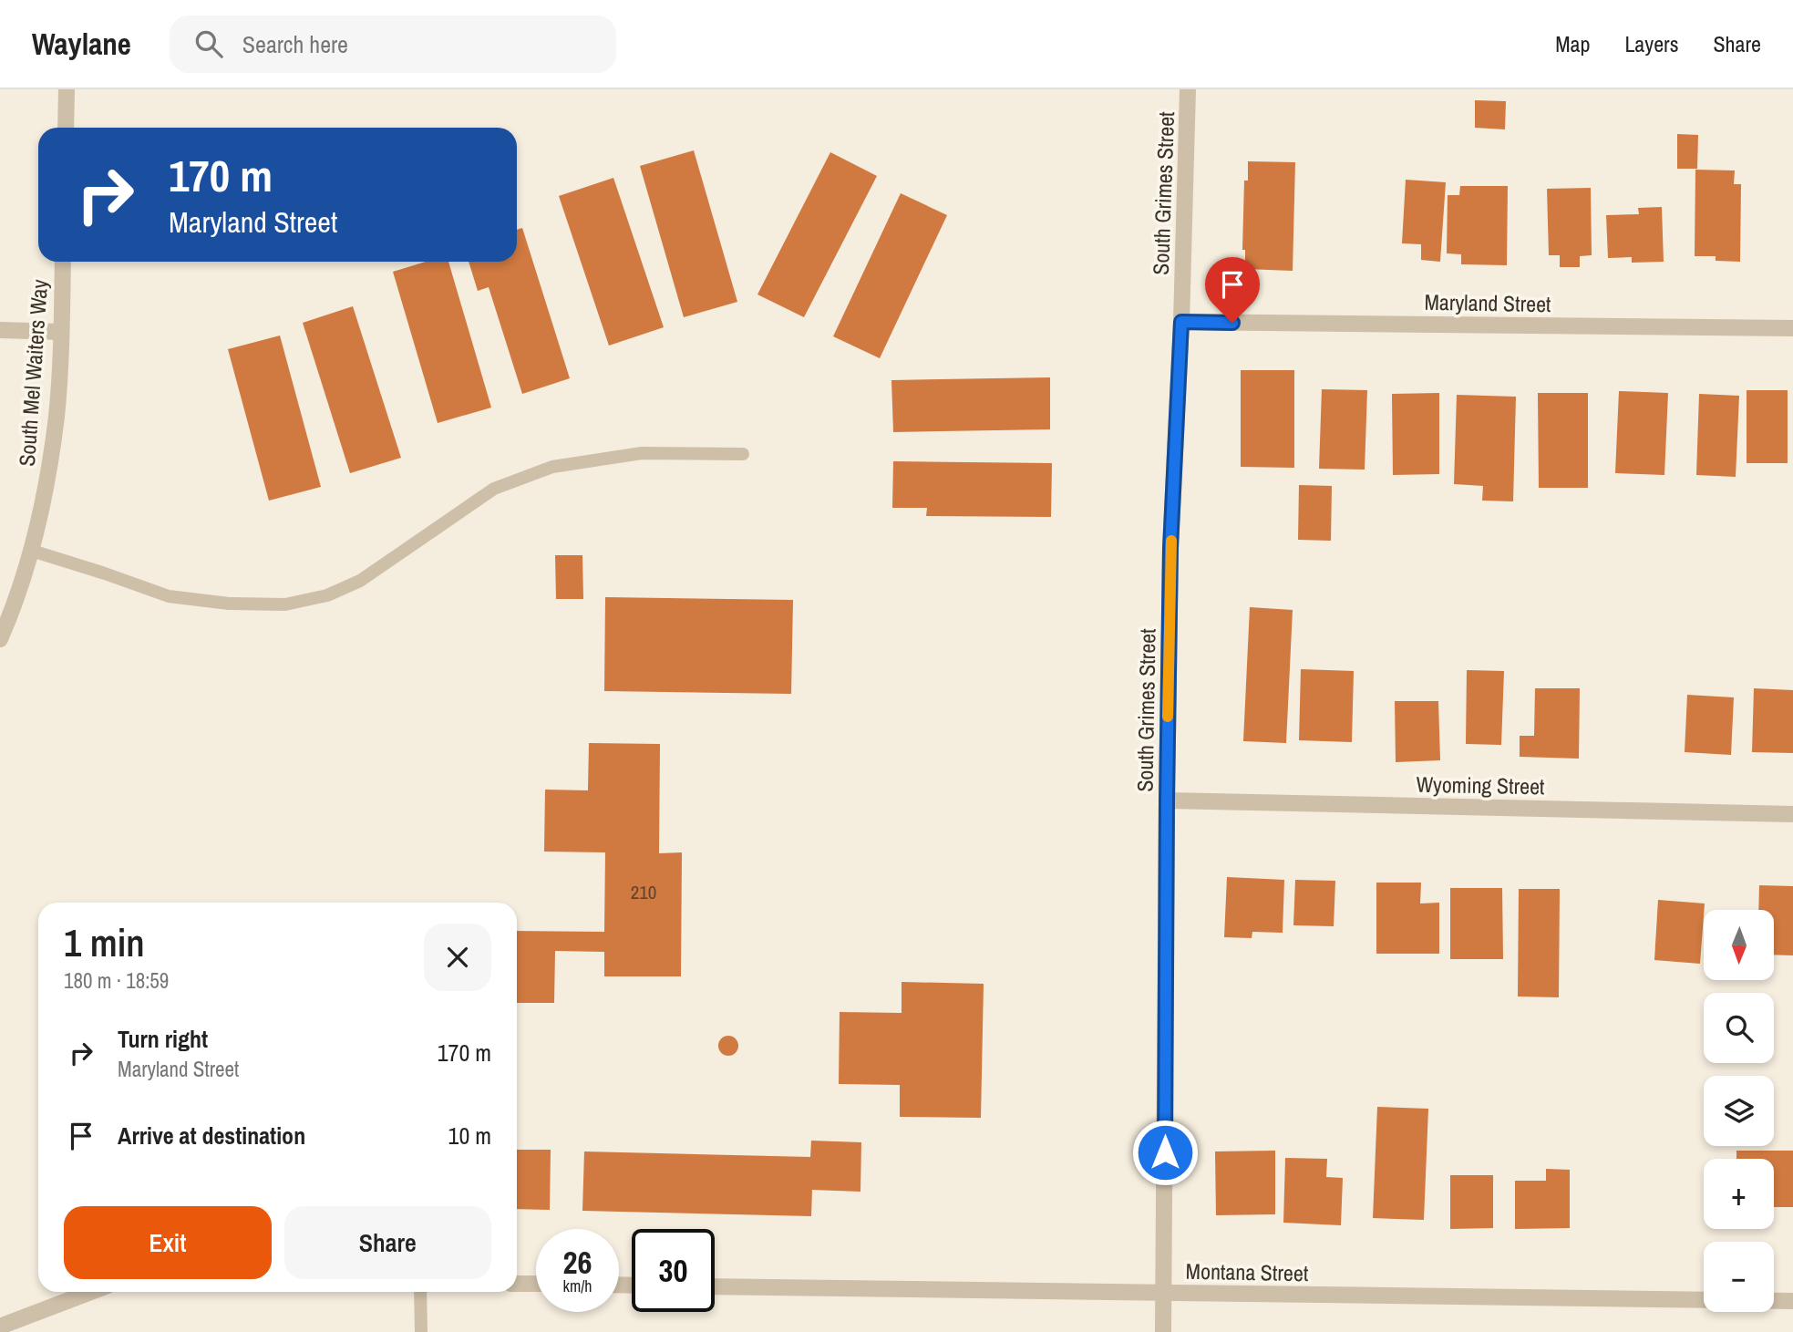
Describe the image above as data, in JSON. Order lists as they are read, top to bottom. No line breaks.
{"streets":{"street":["South Grimes Street","Maryland Street","South Mel Waiters Way","Wyoming Street","Montana Street"]},"crossings":[["South Grimes Street","Maryland Street"],["South Grimes Street","Wyoming Street"],["South Grimes Street","Montana Street"]],"house_numbers":["210"],"north":"bottom","page":{"header":"Waylane","search":"Search here","nav":["Map","Layers","Share"],"turn":["170 m","Maryland Street"],"heading":["1 min","180 m · 18:59"],"map_buttons":["+","−"],"list":[{"name":"Turn right","note":"Maryland Street","value":"170 m"},{"name":"Arrive at destination","value":"10 m"}],"buttons":["Exit","Share"],"speed":"26 km/h","limit":"30"}}
